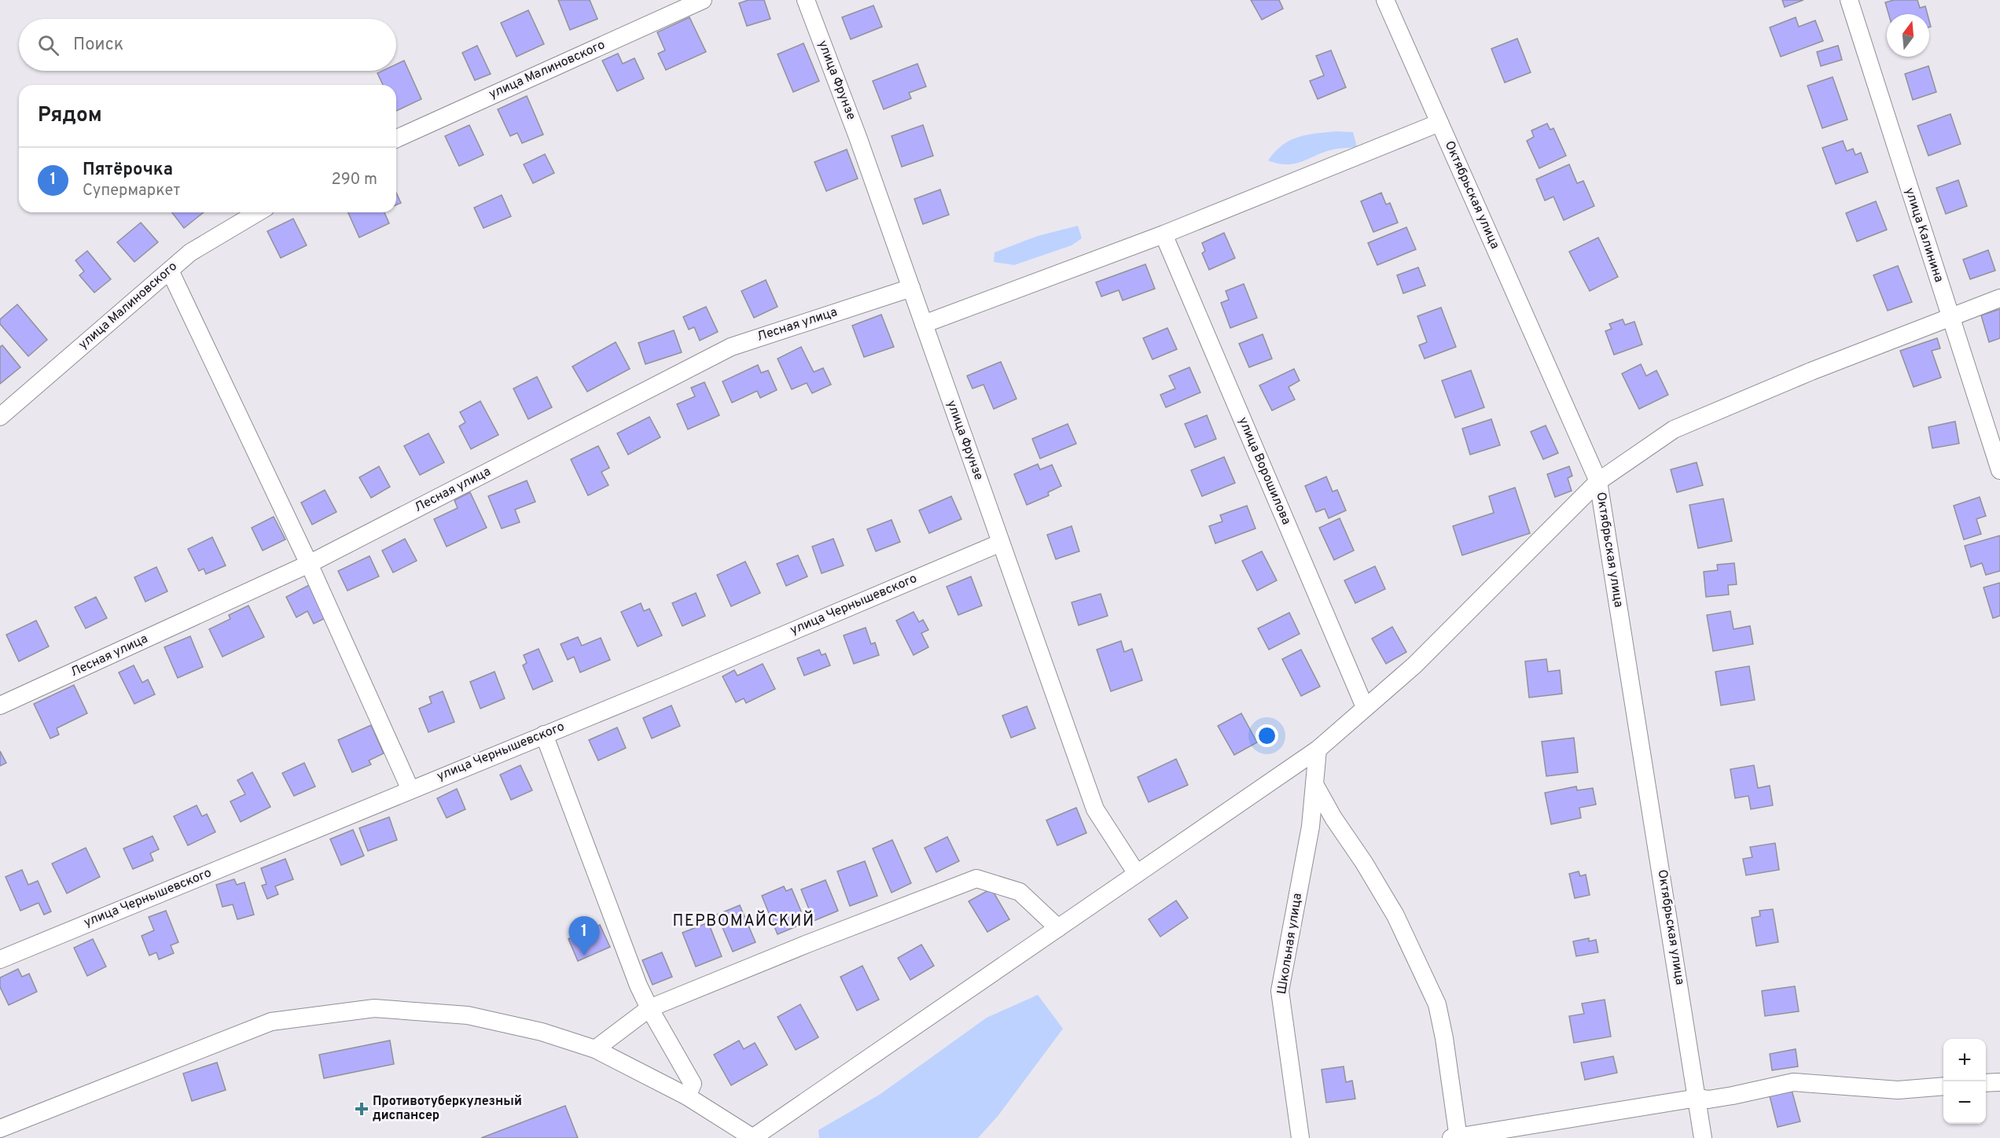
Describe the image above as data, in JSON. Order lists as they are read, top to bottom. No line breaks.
{"streets":{"street":["улица Малиновского","улица Фрунзе","Октябрьская улица","улица Калинина","Лесная улица","улица Ворошилова","улица Чернышевского","Школьная улица"]},"crossings":[["улица Фрунзе","Лесная улица"],["улица Фрунзе","улица Чернышевского"]],"districts":["ПЕРВОМАЙСКИЙ"],"places":{"health":["Противотуберкулезный диспансер"]},"north":"top","page":{"search":"Поиск","heading":"Рядом","list":[{"mark":"1","name":"Пятёрочка","note":"Супермаркет","value":"290 m"}],"pins":"1","map_buttons":["+","−"]}}
